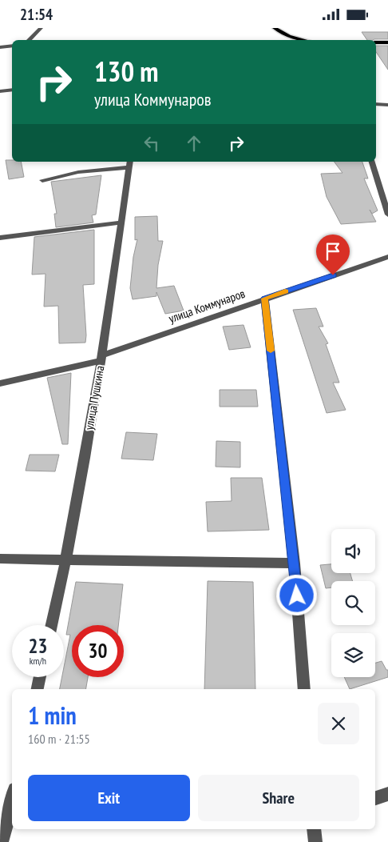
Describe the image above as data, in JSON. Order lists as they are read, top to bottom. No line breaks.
{"streets":{"street":["улица Коммунаров","улица Пушкина"]},"crossings":[["улица Коммунаров","улица Пушкина"]],"page":{"status":"21:54","turn":["130 m","улица Коммунаров"],"speed":"23 km/h","limit":"30","heading":["1 min","160 m · 21:55"],"buttons":["Exit","Share"]}}
